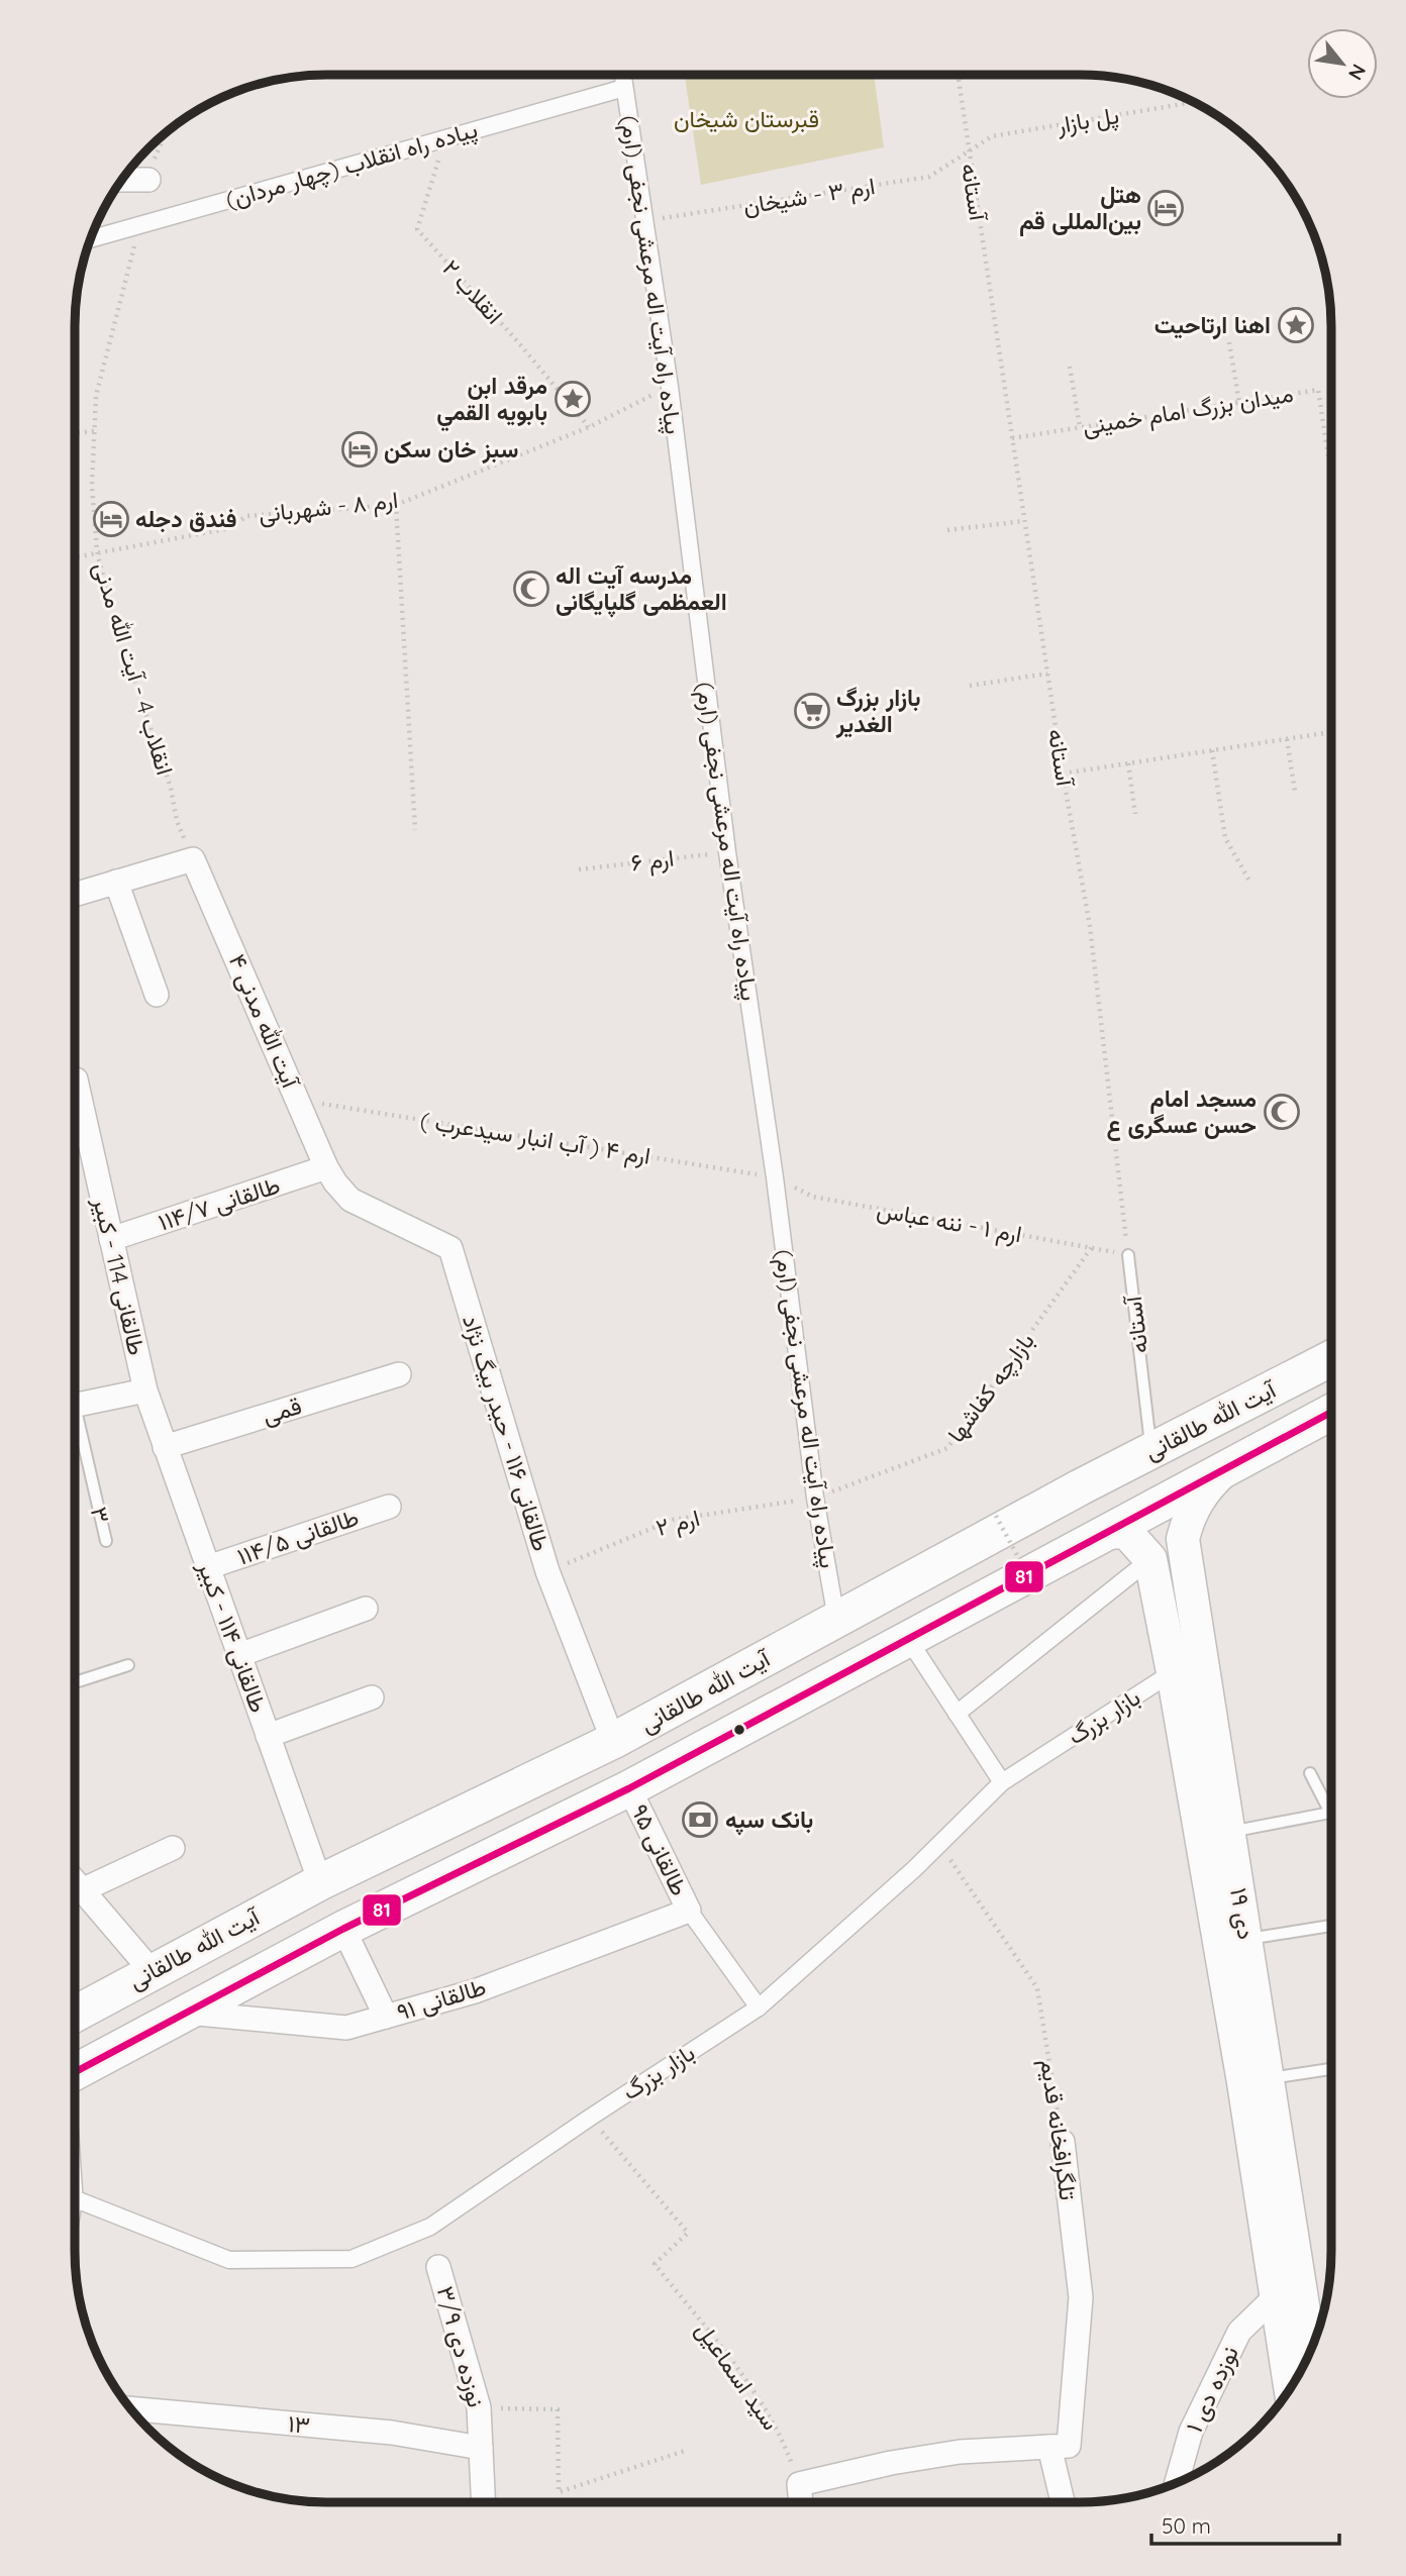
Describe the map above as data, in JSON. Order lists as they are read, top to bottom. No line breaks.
{"streets":{"main road":["آیت الله طالقانی","۱۹ دی"],"street":["پیاده راه انقلاب (چهار مردان)","پیاده راه آیت اله مرعشی نجفی (ارم)","۴ آیت الله مدنی","طالقانی ۱۱۴/۷","طالقانی 114 - کبیر","قمی","طالقانی ۱۱۶ - حیدر بیگ نژاد","طالقانی ۱۱۴/۵","طالقانی ۱۱۴ - کبیر","بازار بزرگ","طالقانی ۹۵","طالقانی ۹۱","تلگرافخانه قدیم","نوزده دی ۳/۹","نوزده دی ۱","۱۳"],"lane":["آستانه","۳"],"path":["پل بازار","ارم ۳ - شیخان","انقلاب ۲","میدان بزرگ امام خمینی","ارم ۸ - شهربانی","انقلاب 4 - آیت الله مدنی","ارم ۶","ارم ۴ ( آب انبار سیدعرب )","ارم ۱ - ننه عباس","بازارچه کفاشها","ارم ۲","سید اسماعیل"]},"crossings":[["پل بازار","آستانه"],["پل بازار","ارم ۳ - شیخان"],["پیاده راه انقلاب (چهار مردان)","پیاده راه آیت اله مرعشی نجفی (ارم)"],["پیاده راه انقلاب (چهار مردان)","انقلاب ۲"],["پیاده راه انقلاب (چهار مردان)","انقلاب 4 - آیت الله مدنی"],["آستانه","ارم ۳ - شیخان"],["آستانه","میدان بزرگ امام خمینی"],["آستانه","ارم ۱ - ننه عباس"],["آستانه","آیت الله طالقانی"],["ارم ۳ - شیخان","پیاده راه آیت اله مرعشی نجفی (ارم)"],["پیاده راه آیت اله مرعشی نجفی (ارم)","ارم ۸ - شهربانی"],["پیاده راه آیت اله مرعشی نجفی (ارم)","ارم ۶"],["پیاده راه آیت اله مرعشی نجفی (ارم)","ارم ۴ ( آب انبار سیدعرب )"],["پیاده راه آیت اله مرعشی نجفی (ارم)","ارم ۱ - ننه عباس"],["پیاده راه آیت اله مرعشی نجفی (ارم)","بازارچه کفاشها"],["پیاده راه آیت اله مرعشی نجفی (ارم)","آیت الله طالقانی"],["پیاده راه آیت اله مرعشی نجفی (ارم)","ارم ۲"],["انقلاب ۲","ارم ۸ - شهربانی"],["ارم ۸ - شهربانی","انقلاب 4 - آیت الله مدنی"],["انقلاب 4 - آیت الله مدنی","۴ آیت الله مدنی"],["۴ آیت الله مدنی","ارم ۴ ( آب انبار سیدعرب )"],["۴ آیت الله مدنی","طالقانی ۱۱۴/۷"],["۴ آیت الله مدنی","طالقانی ۱۱۶ - حیدر بیگ نژاد"],["ارم ۴ ( آب انبار سیدعرب )","ارم ۱ - ننه عباس"],["طالقانی ۱۱۴/۷","طالقانی 114 - کبیر"],["طالقانی ۱۱۴/۷","طالقانی ۱۱۶ - حیدر بیگ نژاد"],["ارم ۱ - ننه عباس","بازارچه کفاشها"],["طالقانی 114 - کبیر","طالقانی ۱۱۴ - کبیر"],["بازارچه کفاشها","ارم ۲"],["قمی","طالقانی ۱۱۴ - کبیر"],["آیت الله طالقانی","طالقانی ۱۱۶ - حیدر بیگ نژاد"],["آیت الله طالقانی","طالقانی ۱۱۴ - کبیر"],["طالقانی ۱۱۶ - حیدر بیگ نژاد","ارم ۲"],["طالقانی ۱۱۴/۵","طالقانی ۱۱۴ - کبیر"],["بازار بزرگ","۱۹ دی"],["بازار بزرگ","تلگرافخانه قدیم"],["بازار بزرگ","سید اسماعیل"],["طالقانی ۹۵","طالقانی ۹۱"],["۱۹ دی","نوزده دی ۱"],["نوزده دی ۳/۹","۱۳"]],"parks":["قبرستان شیخان"],"places":{"hotel":["هتل بین‌المللی قم","سبز خان سکن","فندق دجله"],"place":["اهنا ارتاحیت","مرقد ابن بابويه القمي"],"mosque":["مدرسه آیت اله العمظمی گلپایگانی","مسجد امام حسن عسگری ع"],"supermarket":["بازار بزرگ الغدیر"],"bank":["بانک سپه"]},"lines":["transit line 81"],"scale_bar":"50 m","north":"bottom right"}
